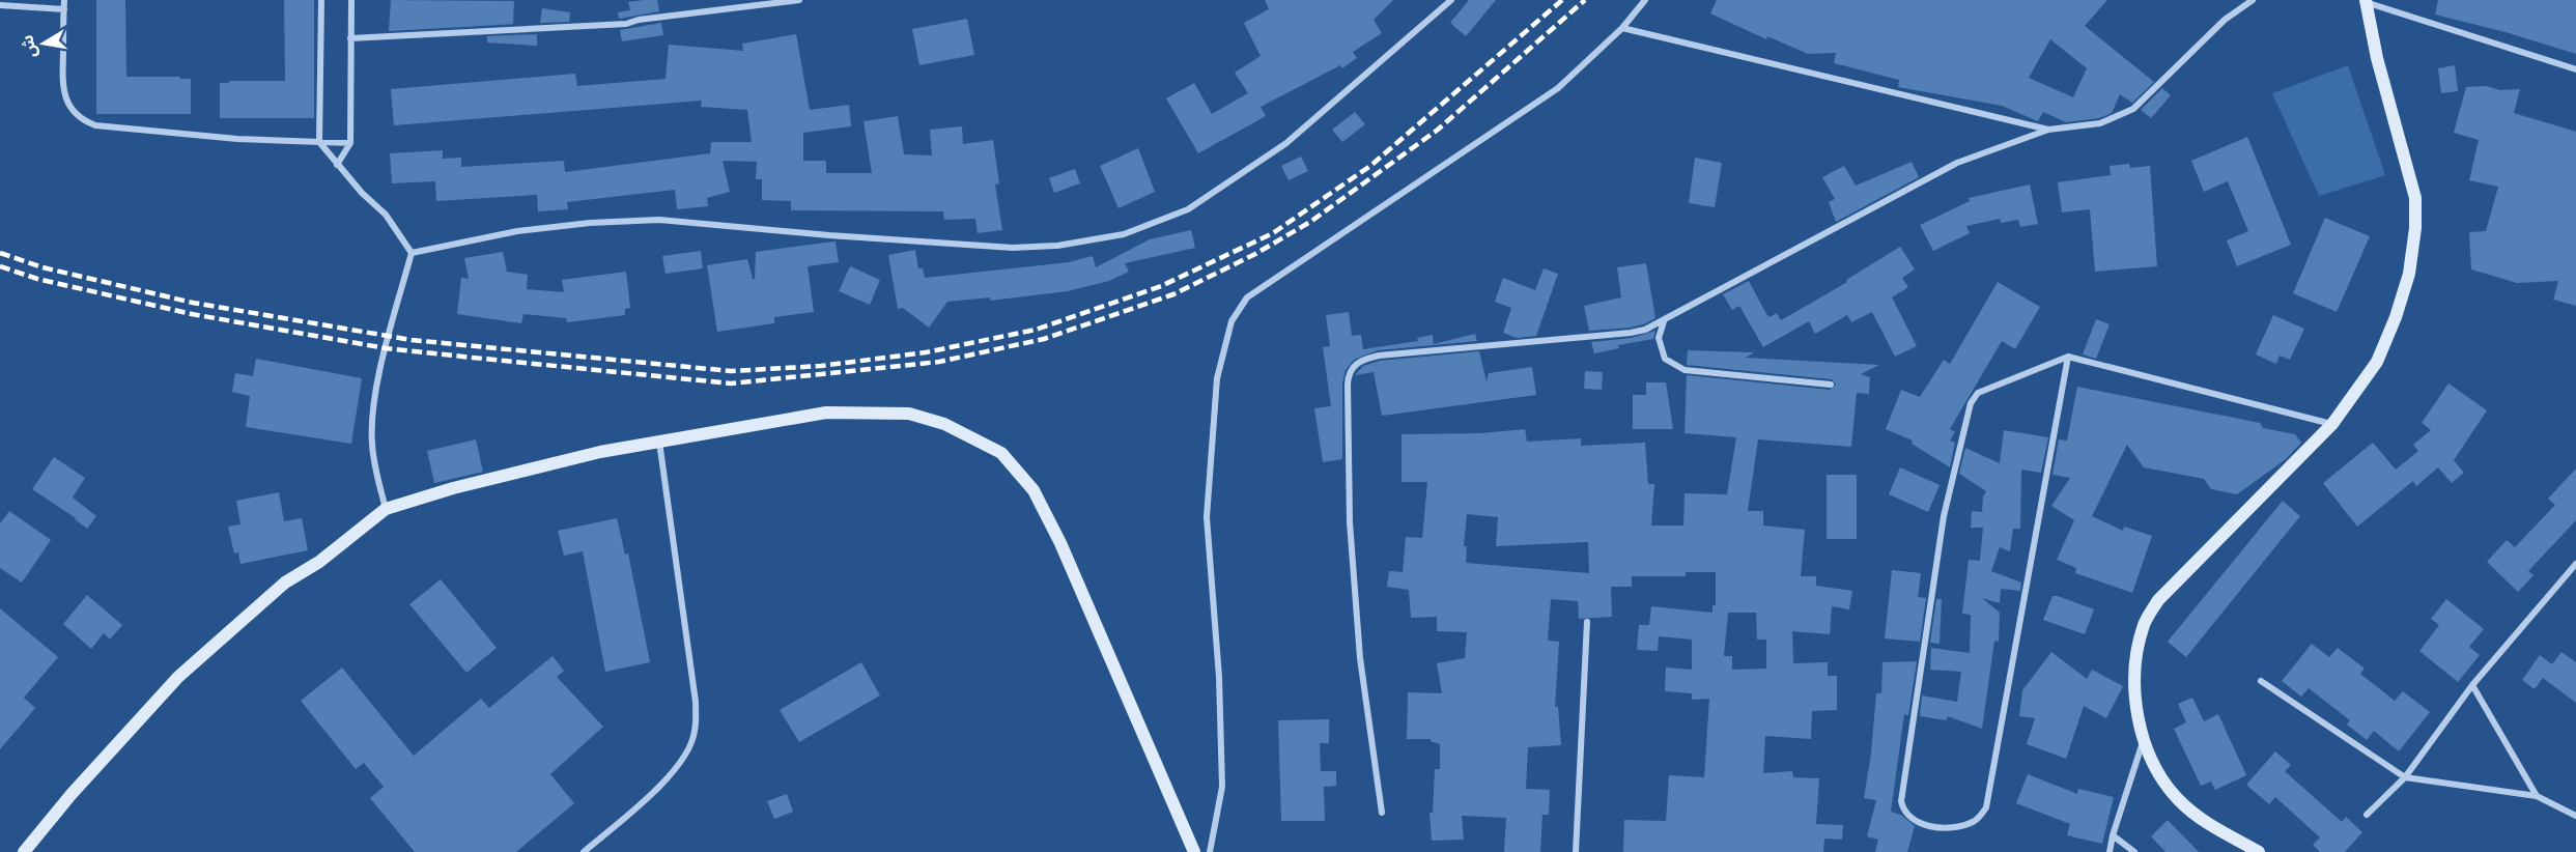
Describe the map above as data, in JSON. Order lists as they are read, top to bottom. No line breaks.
{"north":"left"}
